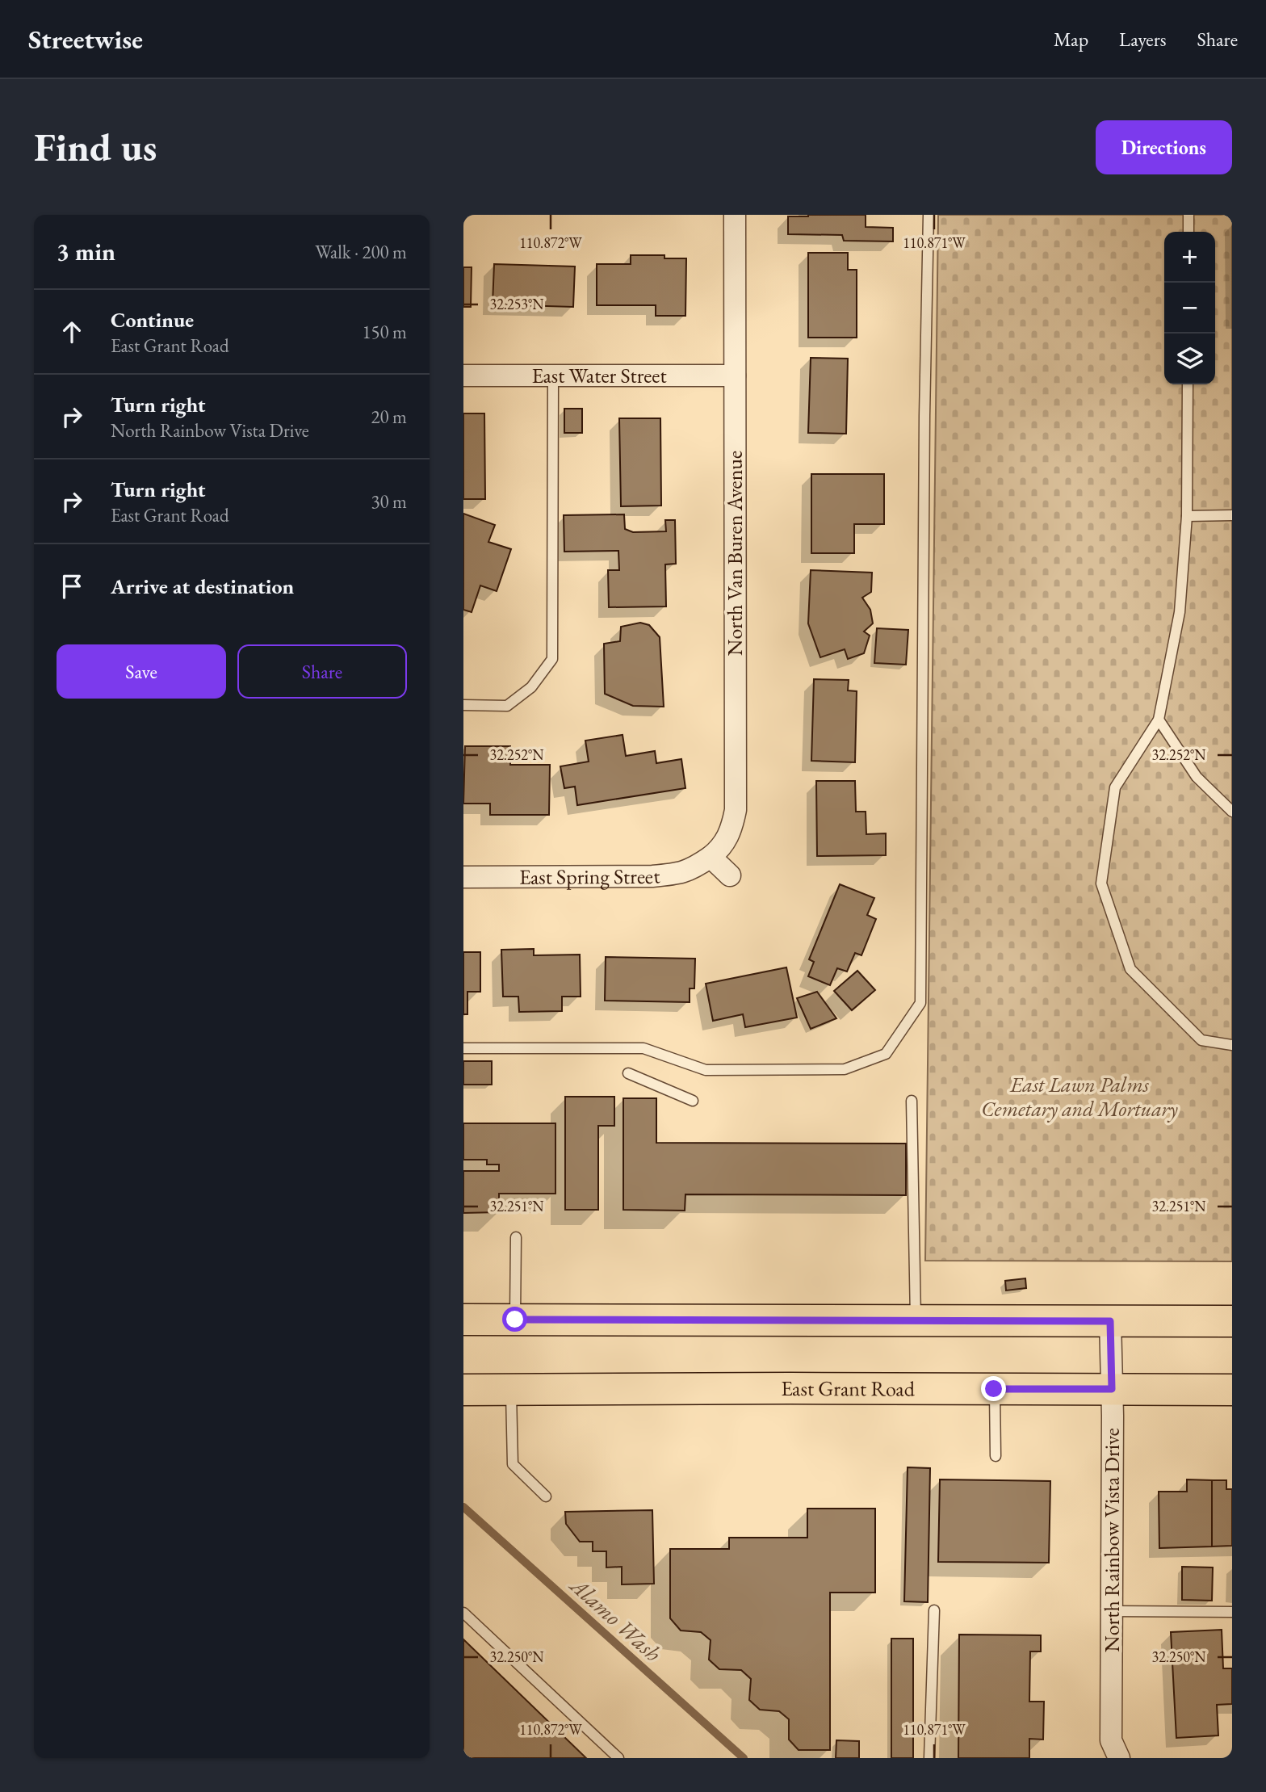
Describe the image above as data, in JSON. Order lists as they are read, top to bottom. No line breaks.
{"streets":{"main road":["East Grant Road"],"street":["East Water Street","North Van Buren Avenue","East Spring Street","North Rainbow Vista Drive"]},"crossings":[["East Water Street","North Van Buren Avenue"],["North Van Buren Avenue","East Spring Street"],["East Grant Road","North Rainbow Vista Drive"]],"water":["Alamo Wash"],"parks":["East Lawn Palms Cemetary and Mortuary"],"page":{"header":"Streetwise","nav":["Map","Layers","Share"],"buttons":["Directions",["Save","Share"]],"title":"Find us","heading":["3 min","Walk · 200 m"],"map_buttons":["+","−"],"list":[["Continue","East Grant Road","150 m"],["Turn right","North Rainbow Vista Drive","20 m"],["Turn right","East Grant Road","30 m"],"Arrive at destination"]},"coordinates":["110.872°W","110.871°W","32.253°N","32.252°N","32.251°N","32.250°N"]}
